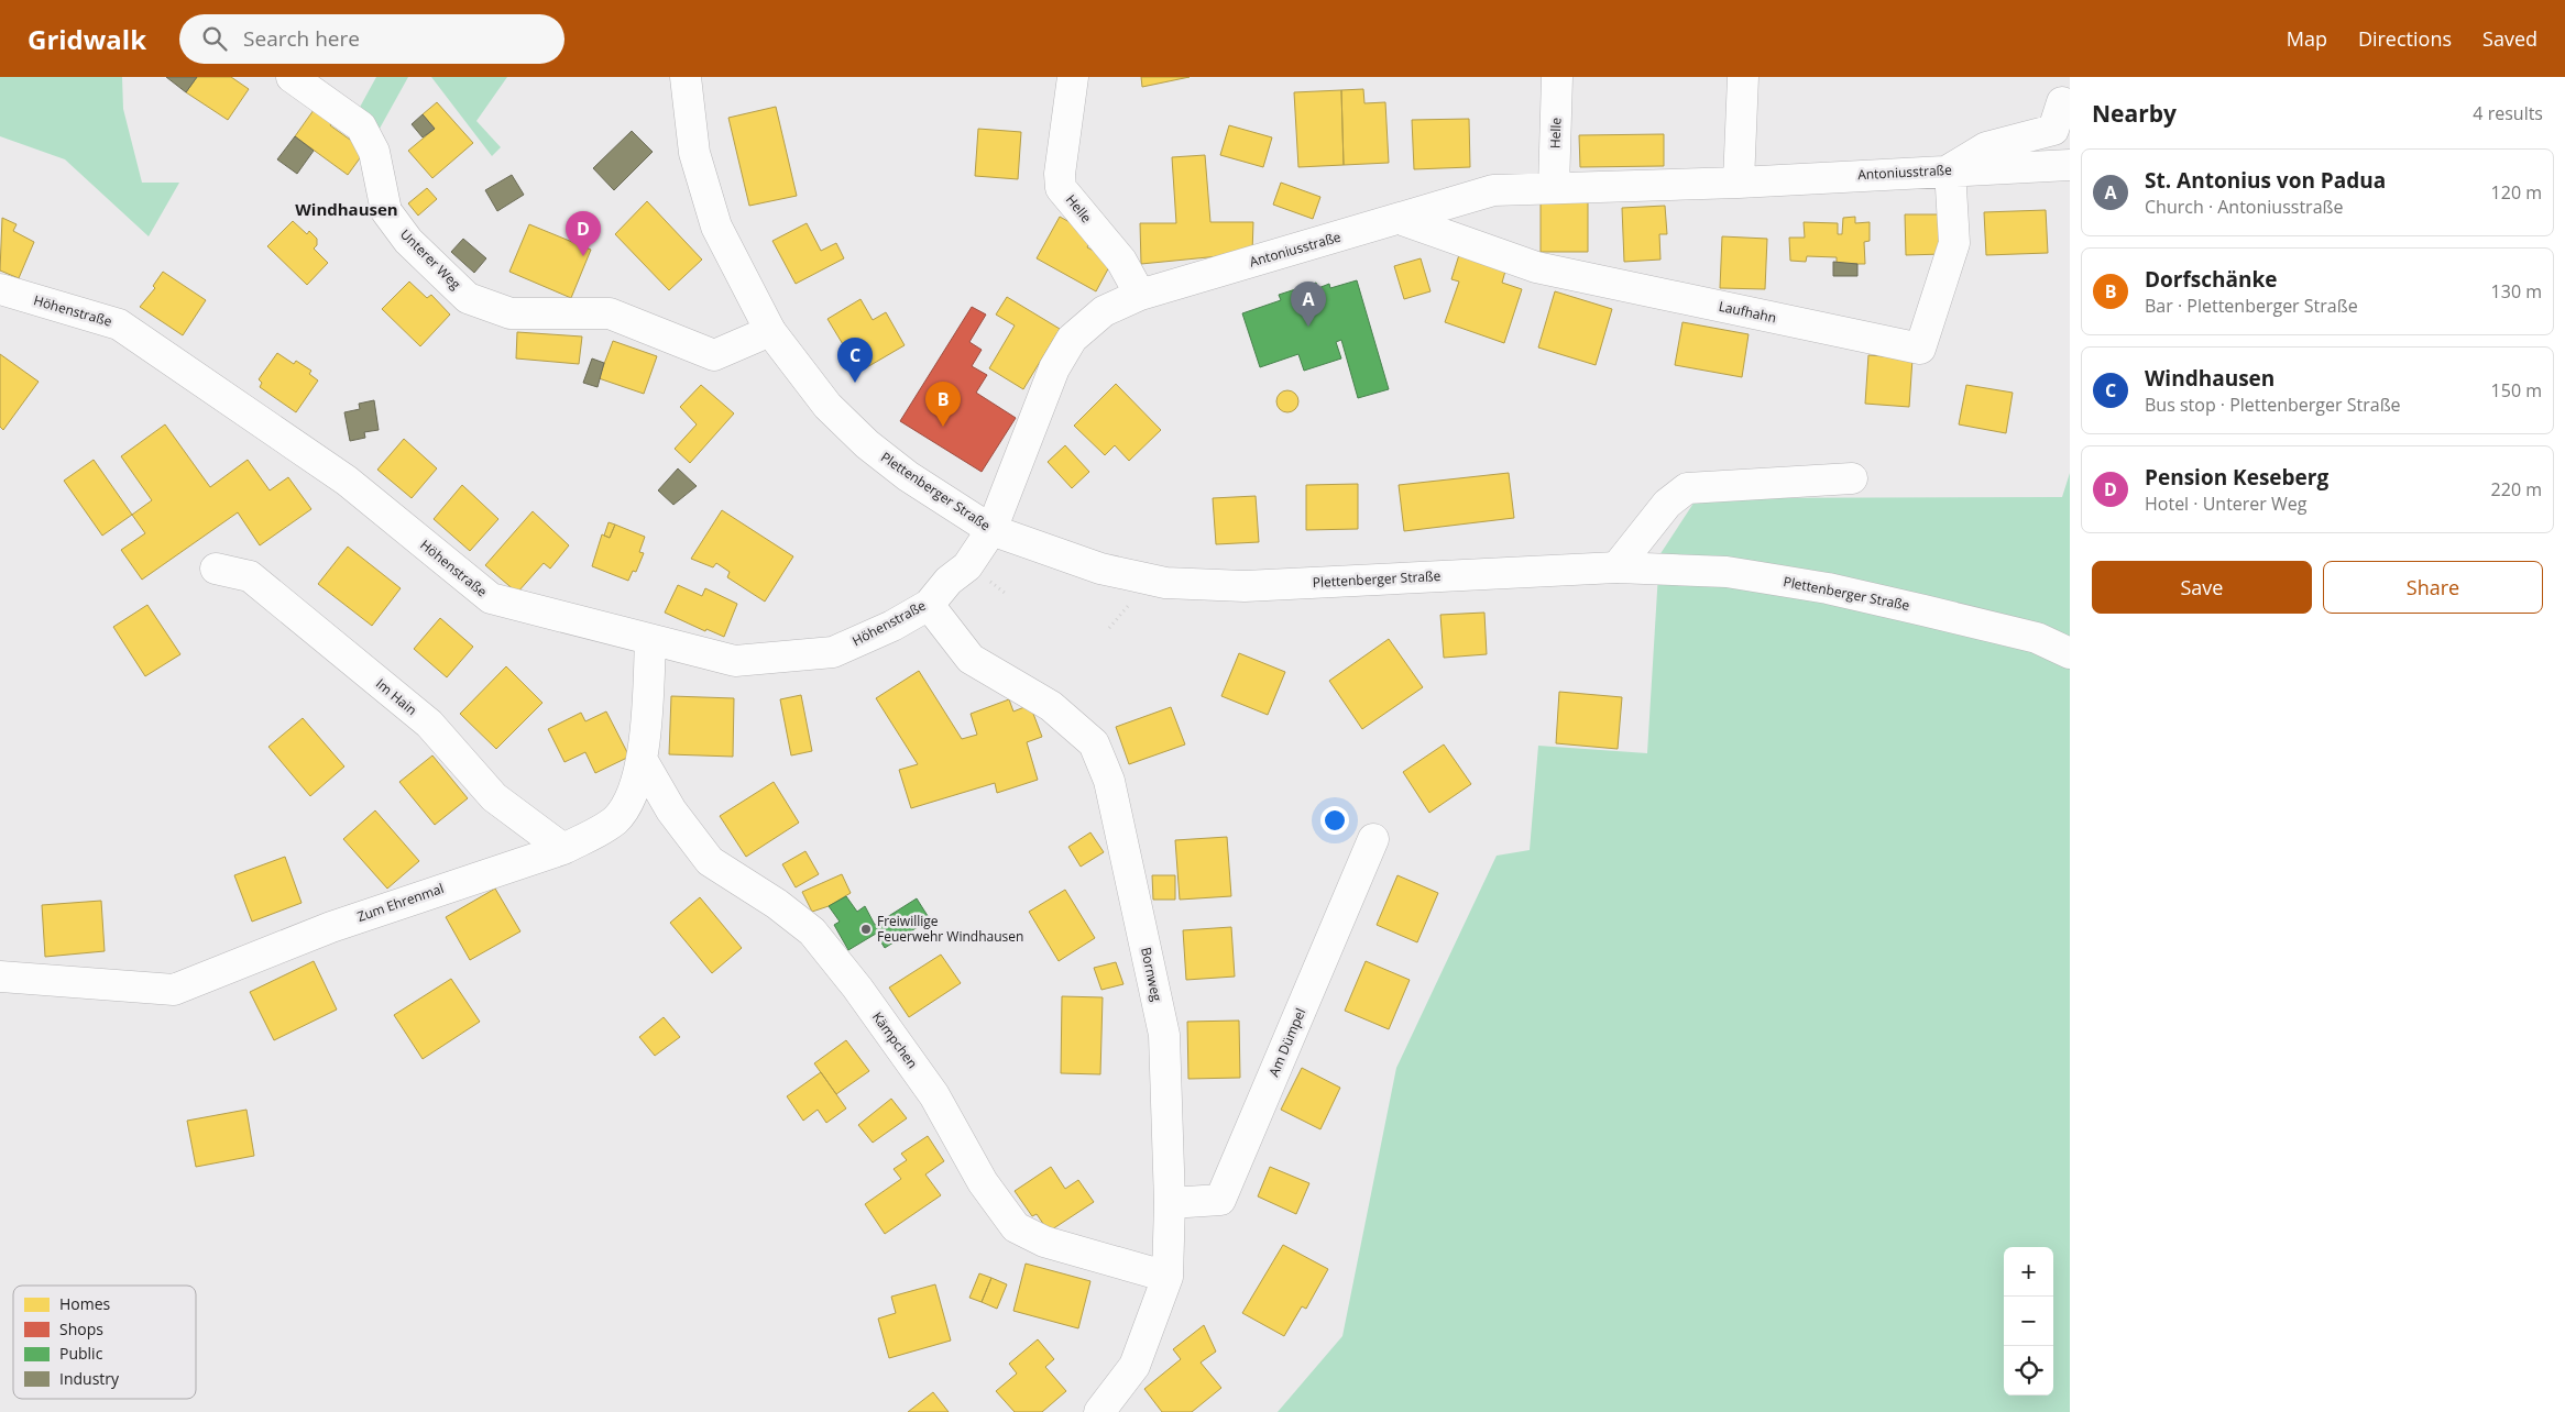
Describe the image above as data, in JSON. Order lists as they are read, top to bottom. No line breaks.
{"streets":{"street":["Helle","Antoniusstraße","Unterer Weg","Höhenstraße","Laufhahn","Plettenberger Straße","Im Hain","Zum Ehrenmal","Bornweg","Kämpchen","Am Dümpel"]},"crossings":[["Helle","Antoniusstraße"],["Antoniusstraße","Höhenstraße"],["Antoniusstraße","Laufhahn"],["Antoniusstraße","Plettenberger Straße"],["Unterer Weg","Plettenberger Straße"],["Höhenstraße","Plettenberger Straße"],["Höhenstraße","Zum Ehrenmal"],["Höhenstraße","Bornweg"],["Im Hain","Zum Ehrenmal"],["Zum Ehrenmal","Kämpchen"],["Bornweg","Kämpchen"],["Bornweg","Am Dümpel"]],"districts":["Windhausen"],"places":["Freiwillige Feuerwehr Windhausen"],"legend":["Homes","Shops","Public","Industry"],"page":{"header":"Gridwalk","search":"Search here","nav":["Map","Directions","Saved"],"heading":["Nearby","4 results"],"list":[{"mark":"A","name":"St. Antonius von Padua","note":"Church · Antoniusstraße","value":"120 m"},{"mark":"B","name":"Dorfschänke","note":"Bar · Plettenberger Straße","value":"130 m"},{"mark":"C","name":"Windhausen","note":"Bus stop · Plettenberger Straße","value":"150 m"},{"mark":"D","name":"Pension Keseberg","note":"Hotel · Unterer Weg","value":"220 m"}],"pins":["D","A","C","B"],"buttons":["Save","Share"],"map_buttons":["+","−"]}}
